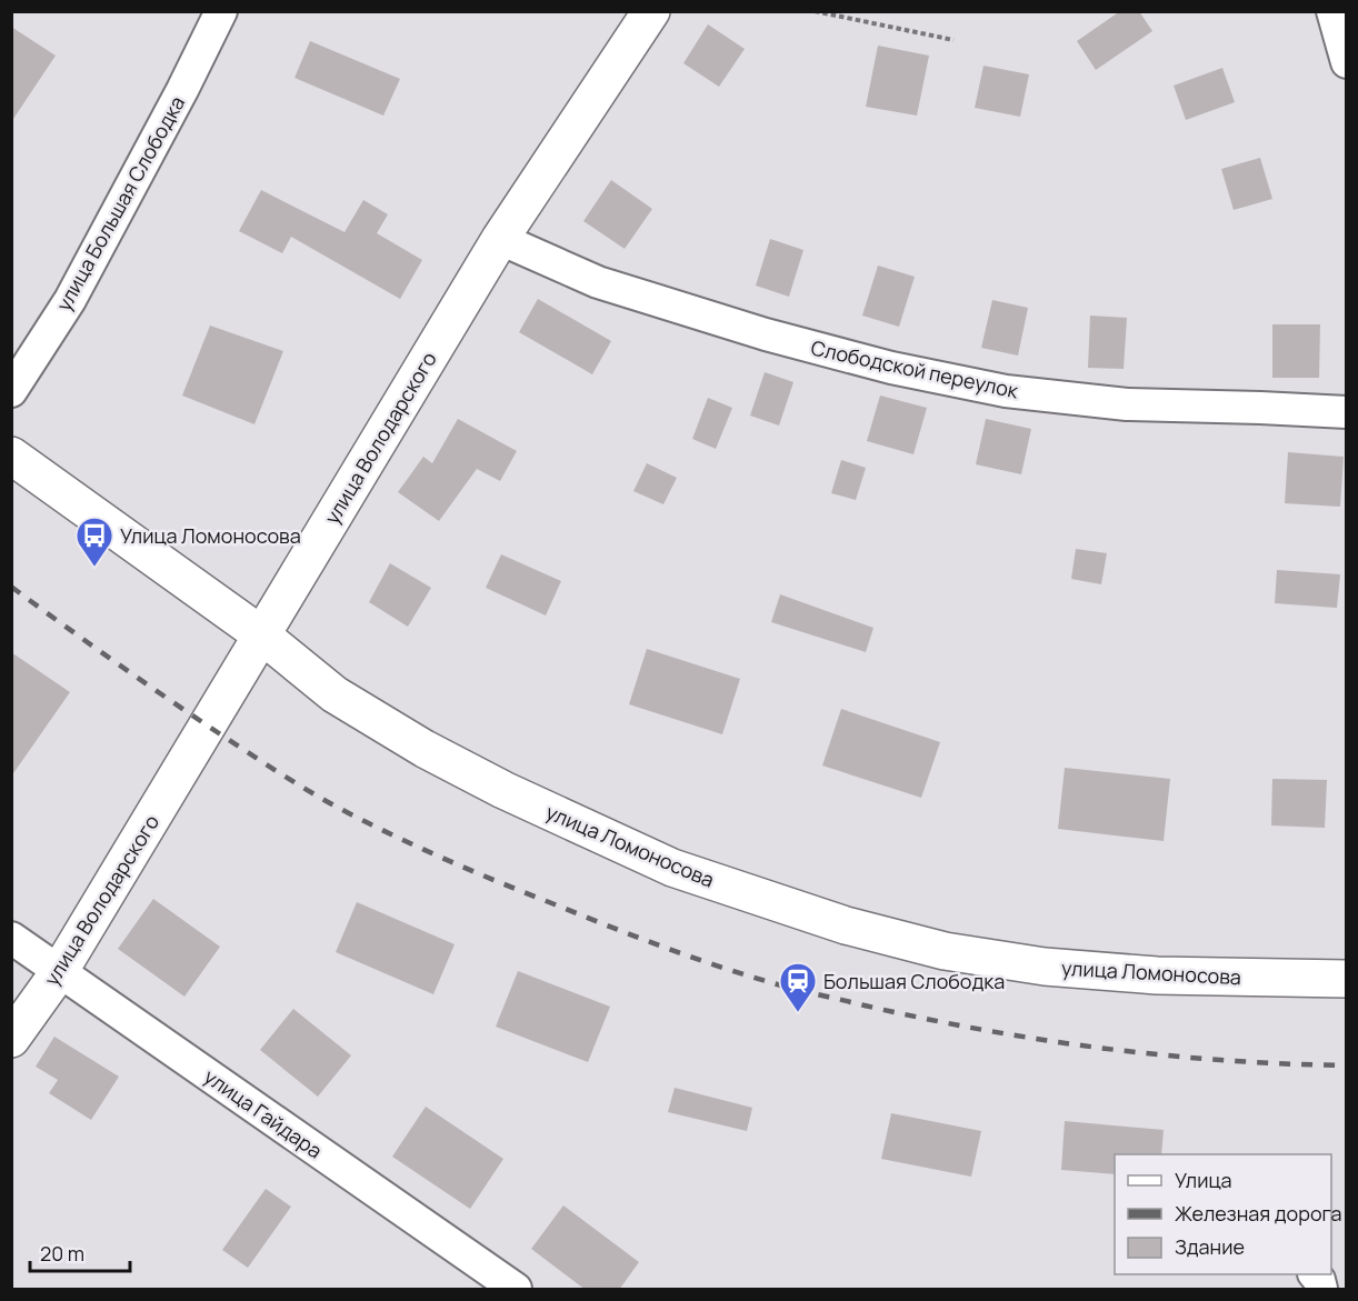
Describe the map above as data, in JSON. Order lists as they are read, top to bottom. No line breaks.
{"streets":{"main road":["улица Володарского","улица Ломоносова"],"street":["улица Большая Слободка","Слободской переулок","улица Гайдара"]},"crossings":[["Слободской переулок","улица Володарского"],["улица Володарского","улица Ломоносова"],["улица Володарского","улица Гайдара"]],"places":{"bus stop":["Улица Ломоносова"],"station":["Большая Слободка"]},"legend":["Улица","Железная дорога","Здание"],"scale_bar":"20 m"}
